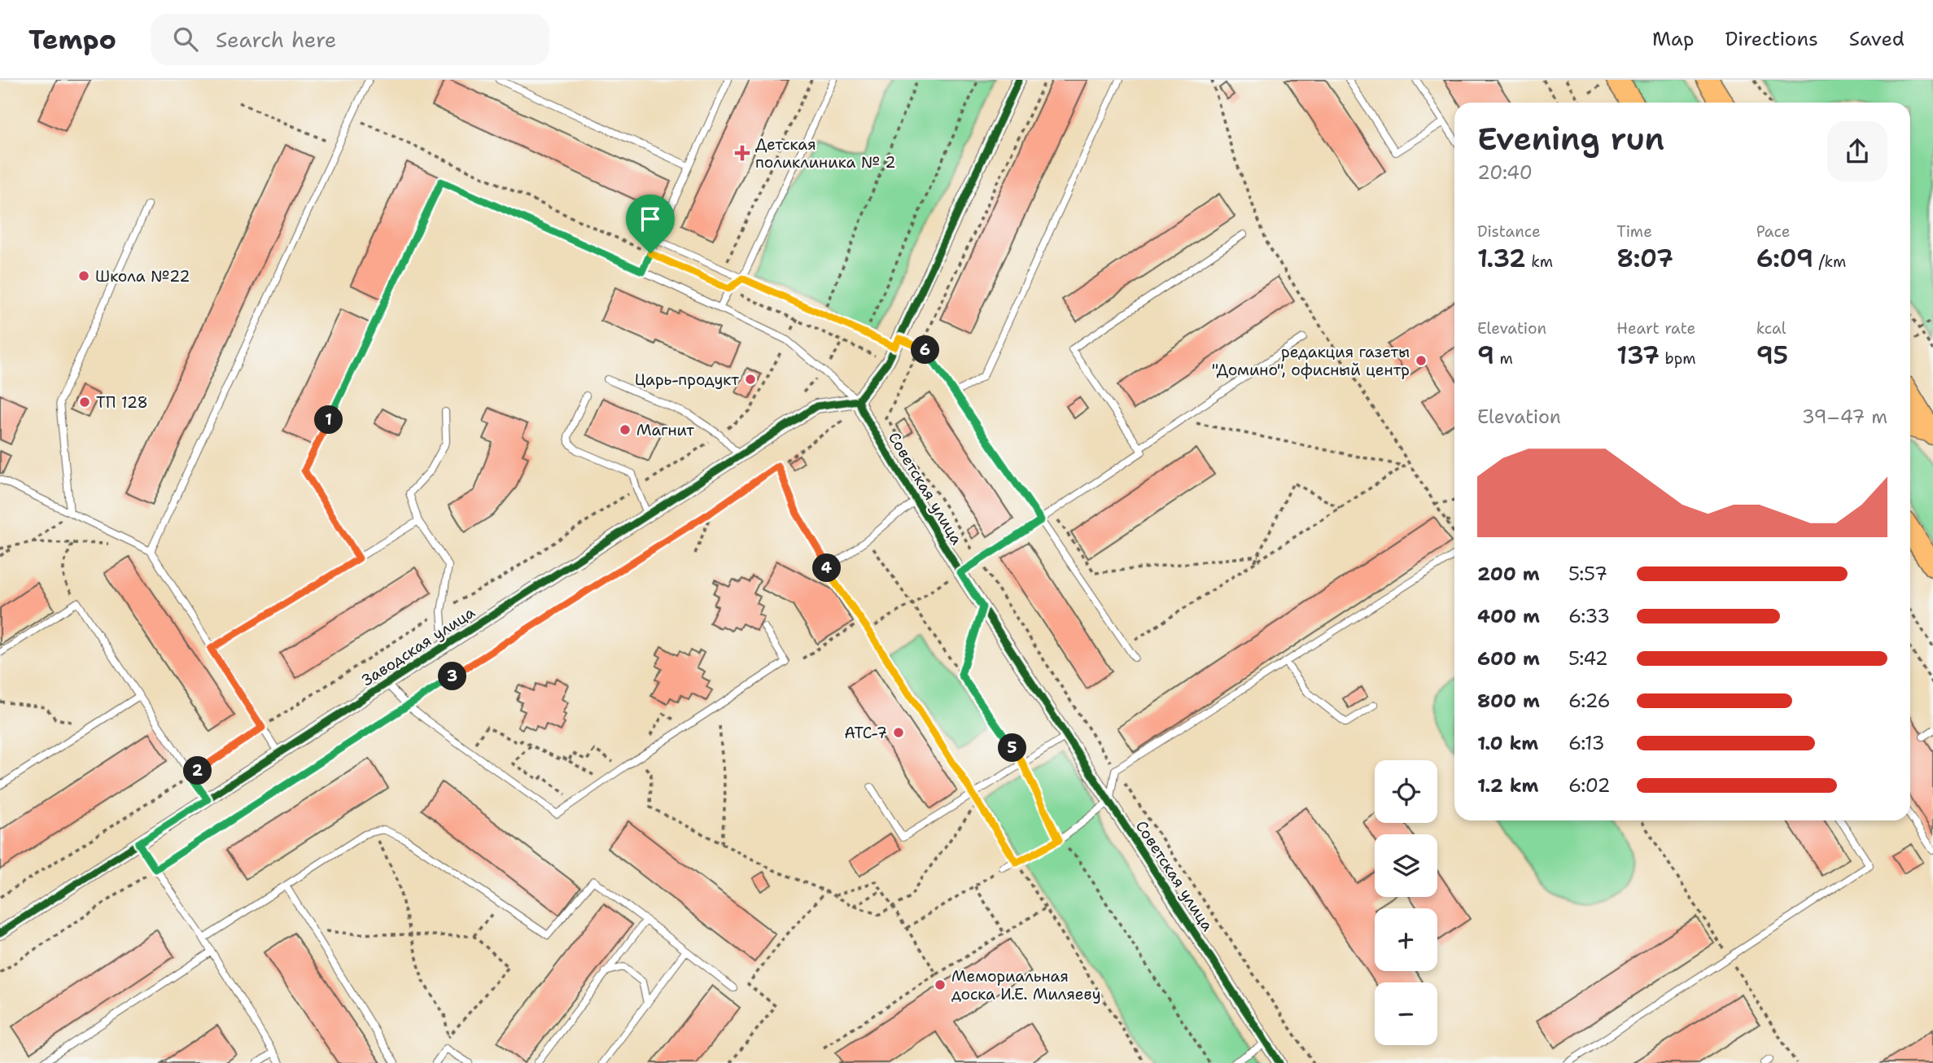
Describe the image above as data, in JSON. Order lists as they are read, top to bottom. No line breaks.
{"streets":{"street":["Советская улица","Заводская улица"]},"crossings":[["Советская улица","Заводская улица"]],"places":{"health":["Детская поликлиника № 2"],"other":["Школа №22","редакция газеты \"Домино\", офисный центр","Царь-продукт","ТП 128","Магнит","АТС-7","Мемориальная доска И.Е. Миляеву"]},"page":{"header":"Tempo","search":"Search here","nav":["Map","Directions","Saved"],"heading":["Evening run","20:40"],"stats":[["Distance","1.32 km"],["Time","8:07"],["Pace","6:09 /km"],["Elevation","9 m"],["Heart rate","137 bpm"],["kcal","95"]],"pins":["6","1","4","3","5","2"],"chart":["Elevation","39–47 m"],"list":[{"name":"200 m","note":"5:57"},{"name":"400 m","note":"6:33"},{"name":"600 m","note":"5:42"},{"name":"800 m","note":"6:26"},{"name":"1.0 km","note":"6:13"},{"name":"1.2 km","note":"6:02"}],"map_buttons":["+","−"]}}
